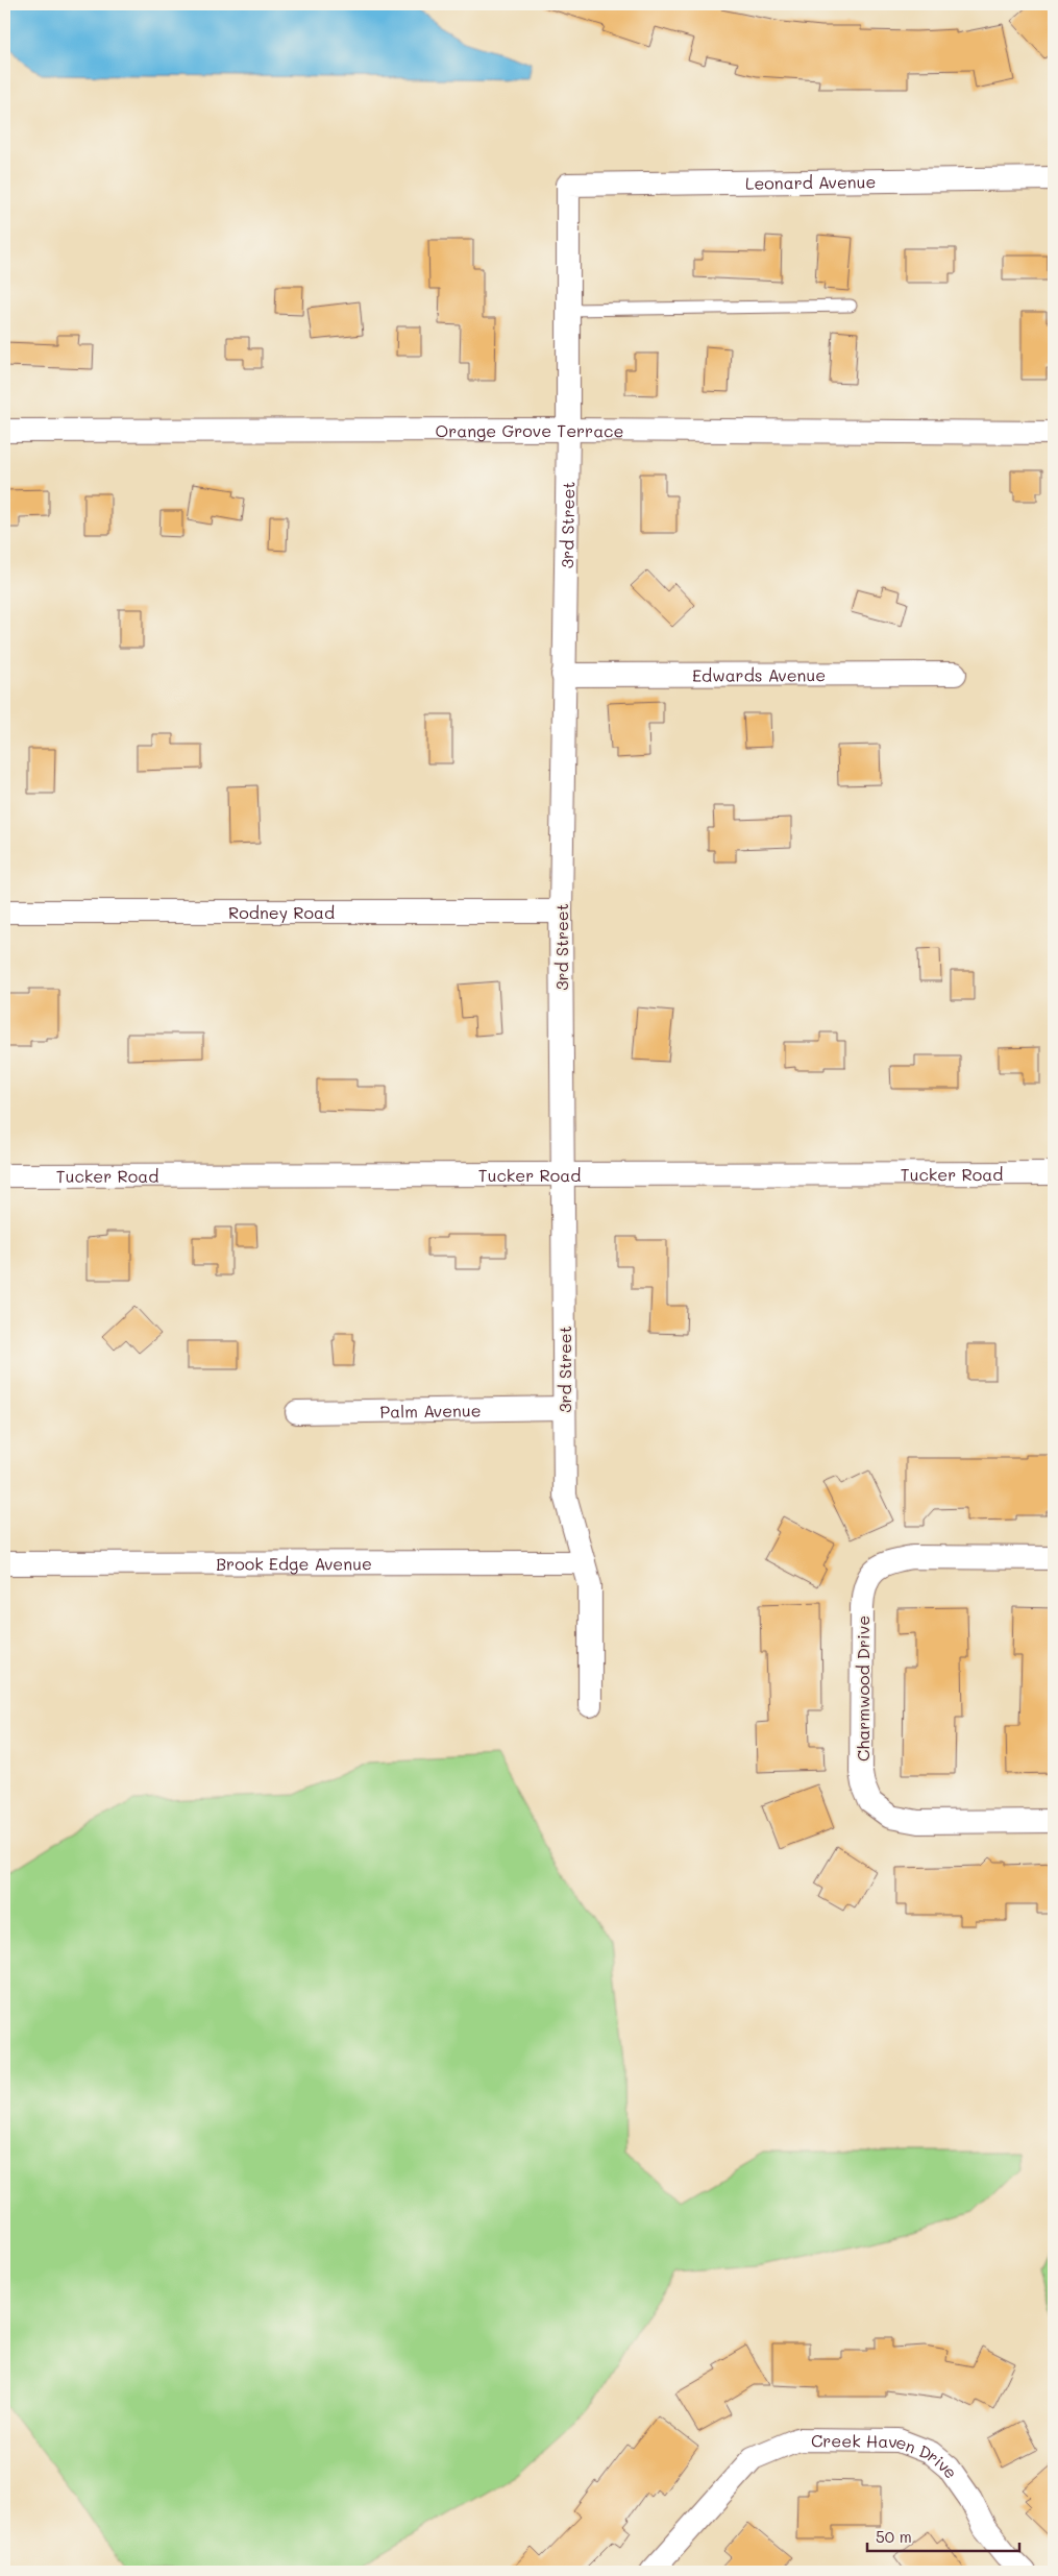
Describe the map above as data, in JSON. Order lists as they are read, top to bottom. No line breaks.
{"streets":{"street":["Leonard Avenue","Orange Grove Terrace","3rd Street","Edwards Avenue","Rodney Road","Tucker Road","Palm Avenue","Brook Edge Avenue","Charmwood Drive","Creek Haven Drive"]},"crossings":[["Leonard Avenue","3rd Street"],["Orange Grove Terrace","3rd Street"],["3rd Street","Edwards Avenue"],["3rd Street","Rodney Road"],["3rd Street","Tucker Road"],["3rd Street","Palm Avenue"],["3rd Street","Brook Edge Avenue"]],"scale_bar":"50 m"}
